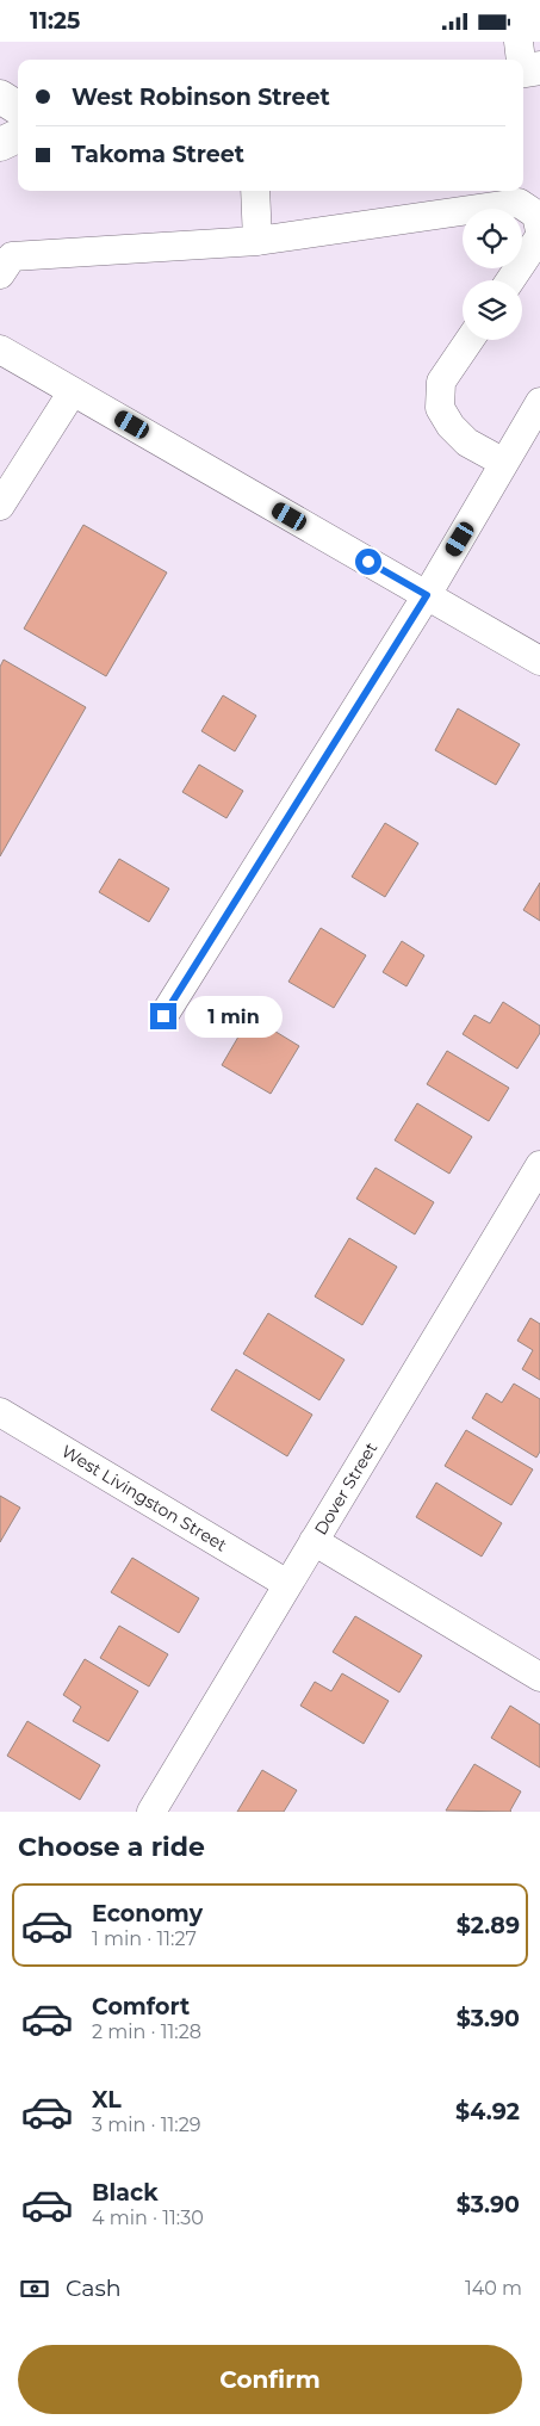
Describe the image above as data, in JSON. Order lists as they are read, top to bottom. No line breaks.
{"streets":{"street":["Dover Street","West Livingston Street"]},"crossings":[["Dover Street","West Livingston Street"]],"page":{"status":"11:25","banner":["West Robinson Street","Takoma Street"],"bubble":"1 min","heading":"Choose a ride","list":[{"name":"Economy","note":"1 min · 11:27","value":"$2.89"},{"name":"Comfort","note":"2 min · 11:28","value":"$3.90"},{"name":"XL","note":"3 min · 11:29","value":"$4.92"},{"name":"Black","note":"4 min · 11:30","value":"$3.90"}],"pay":["Cash","140 m"],"buttons":"Confirm"}}
